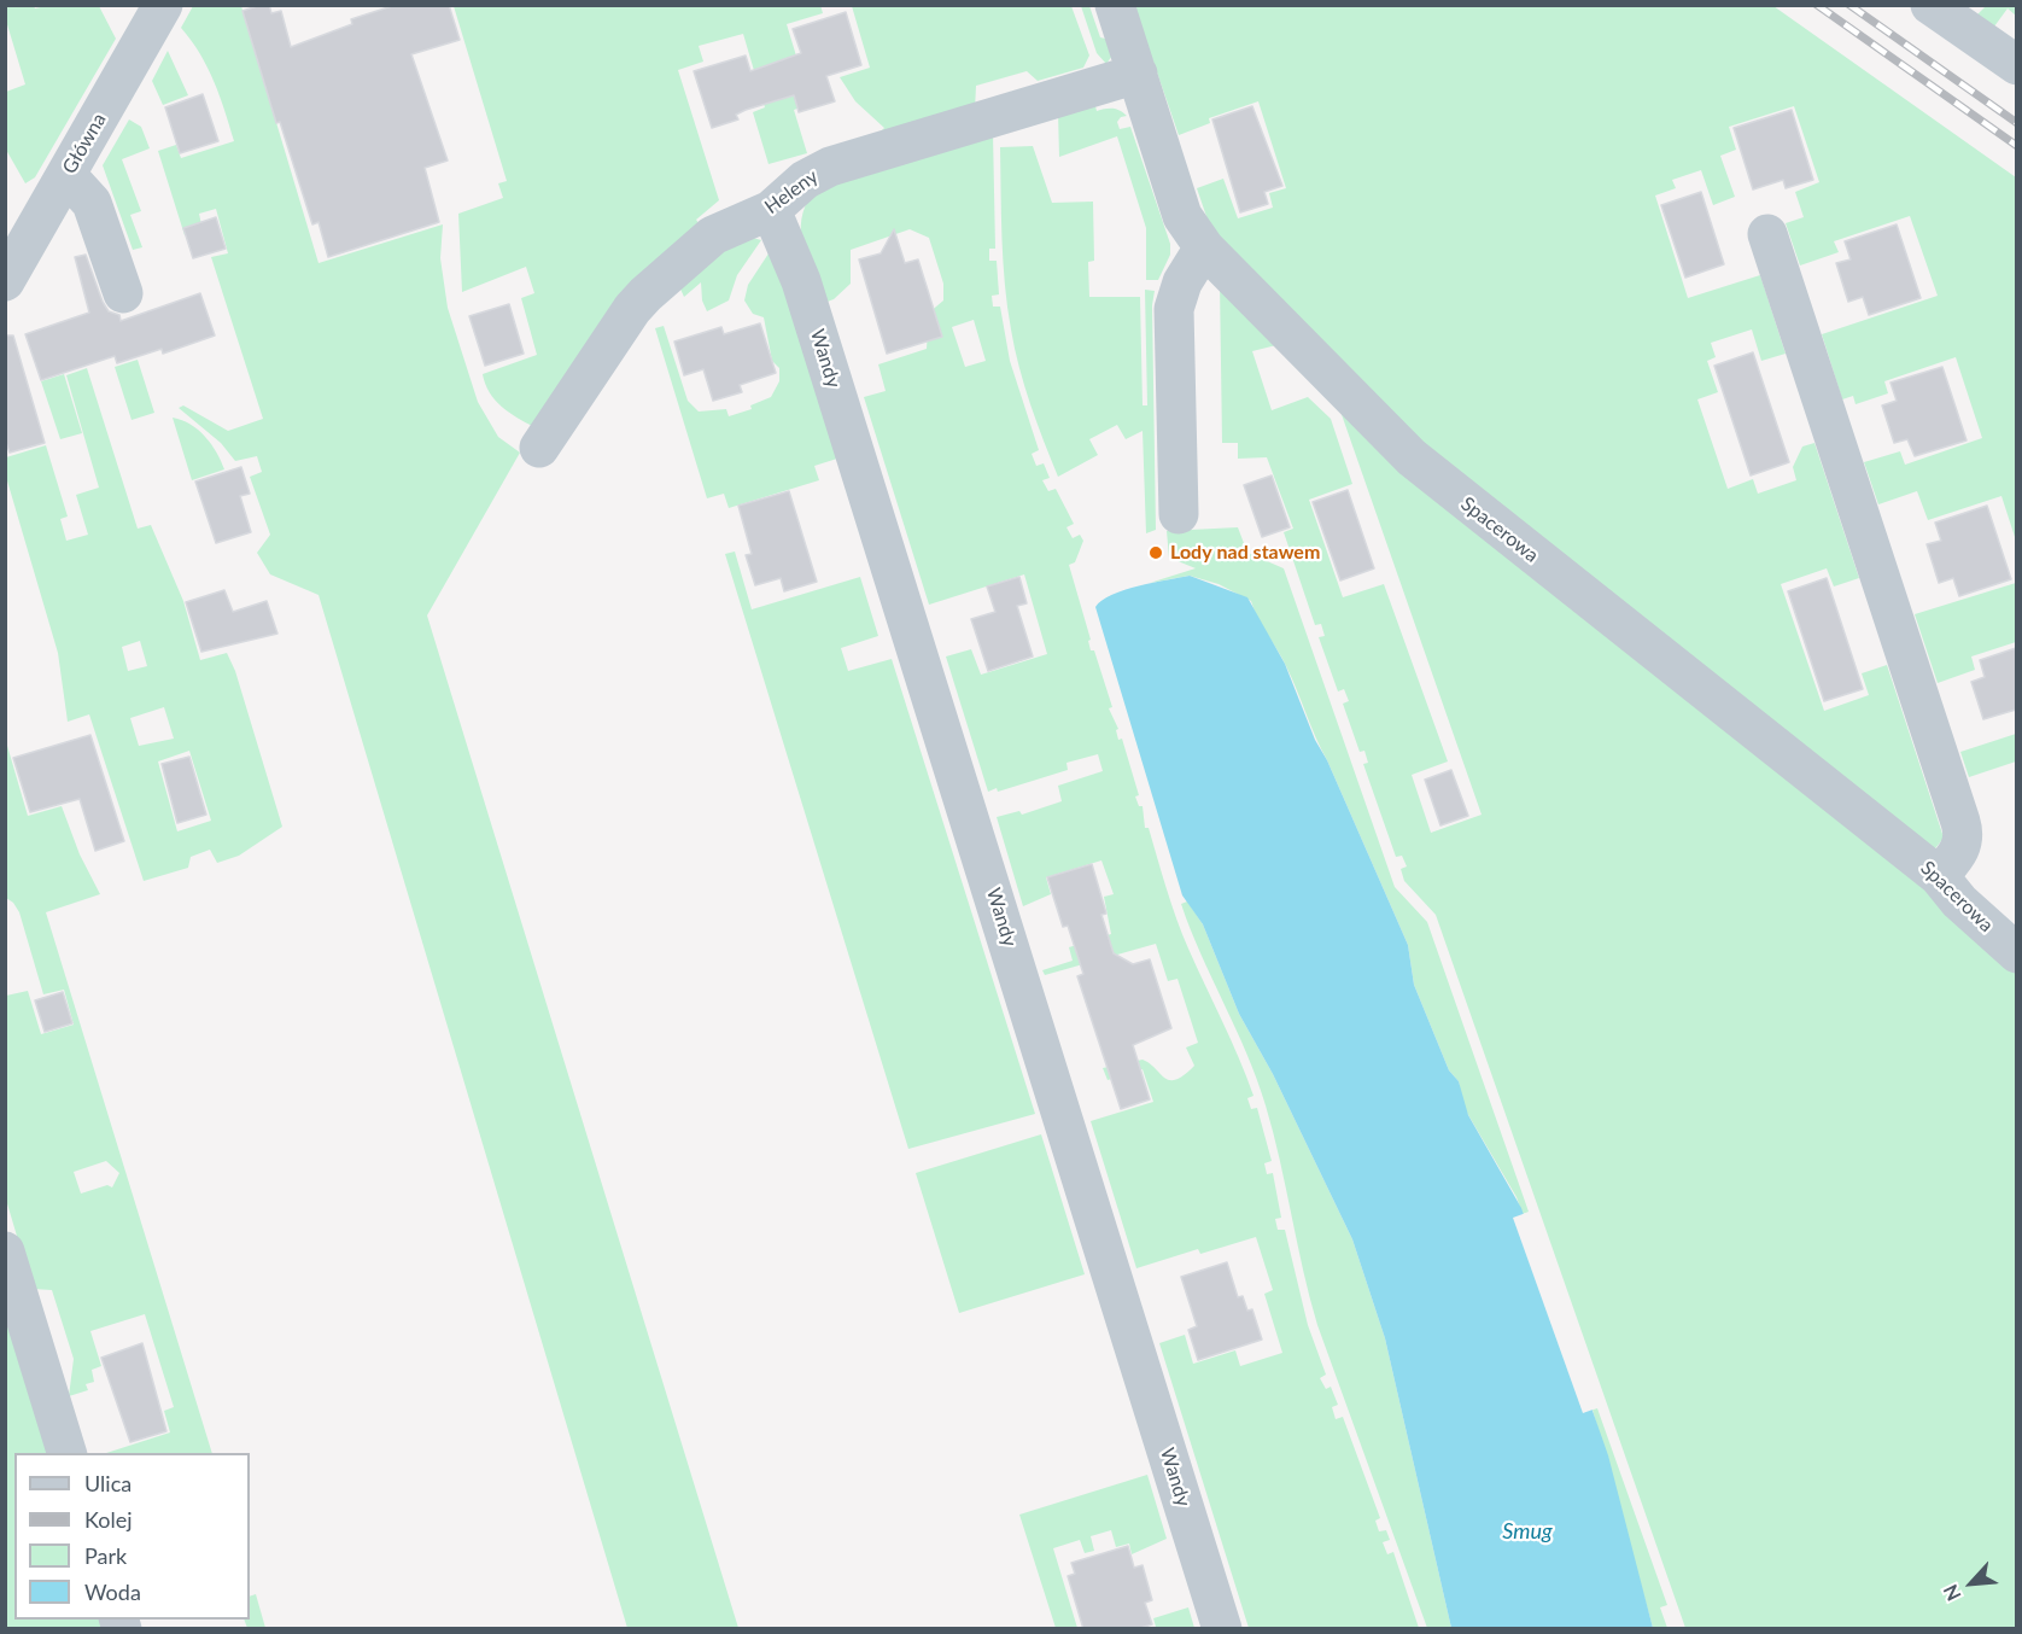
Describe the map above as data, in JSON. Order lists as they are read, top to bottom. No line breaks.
{"streets":{"street":["Główna","Heleny","Wandy","Spacerowa"]},"crossings":[["Heleny","Wandy"],["Heleny","Spacerowa"]],"water":["Smug"],"places":["Lody nad stawem"],"legend":["Ulica","Kolej","Park","Woda"],"north":"bottom left"}
